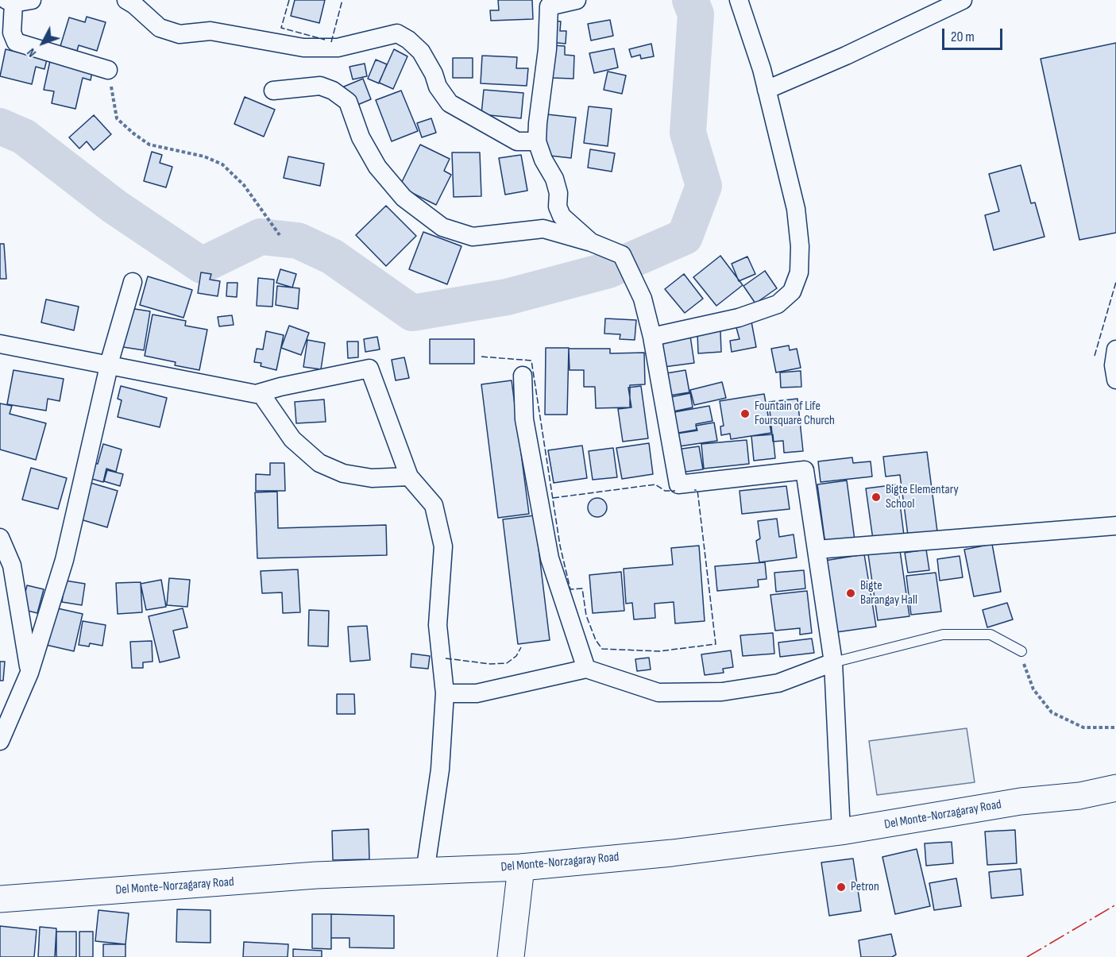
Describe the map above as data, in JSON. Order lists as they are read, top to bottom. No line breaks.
{"streets":{"main road":["Del Monte-Norzagaray Road"]},"places":["Fountain of Life Foursquare Church","Bigte Elementary School","Bigte Barangay Hall","Petron"],"scale_bar":"20 m","north":"bottom left"}
